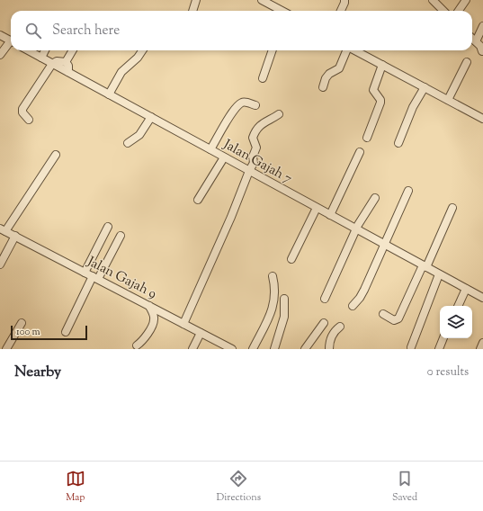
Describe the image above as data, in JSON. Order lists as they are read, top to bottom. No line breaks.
{"streets":{"street":["Jalan Gajah 7","Jalan Gajah 9"]},"scale_bar":"100 m","page":{"search":"Search here","scale":"100 m","heading":["Nearby","0 results"],"nav":["Map","Directions","Saved"]}}
